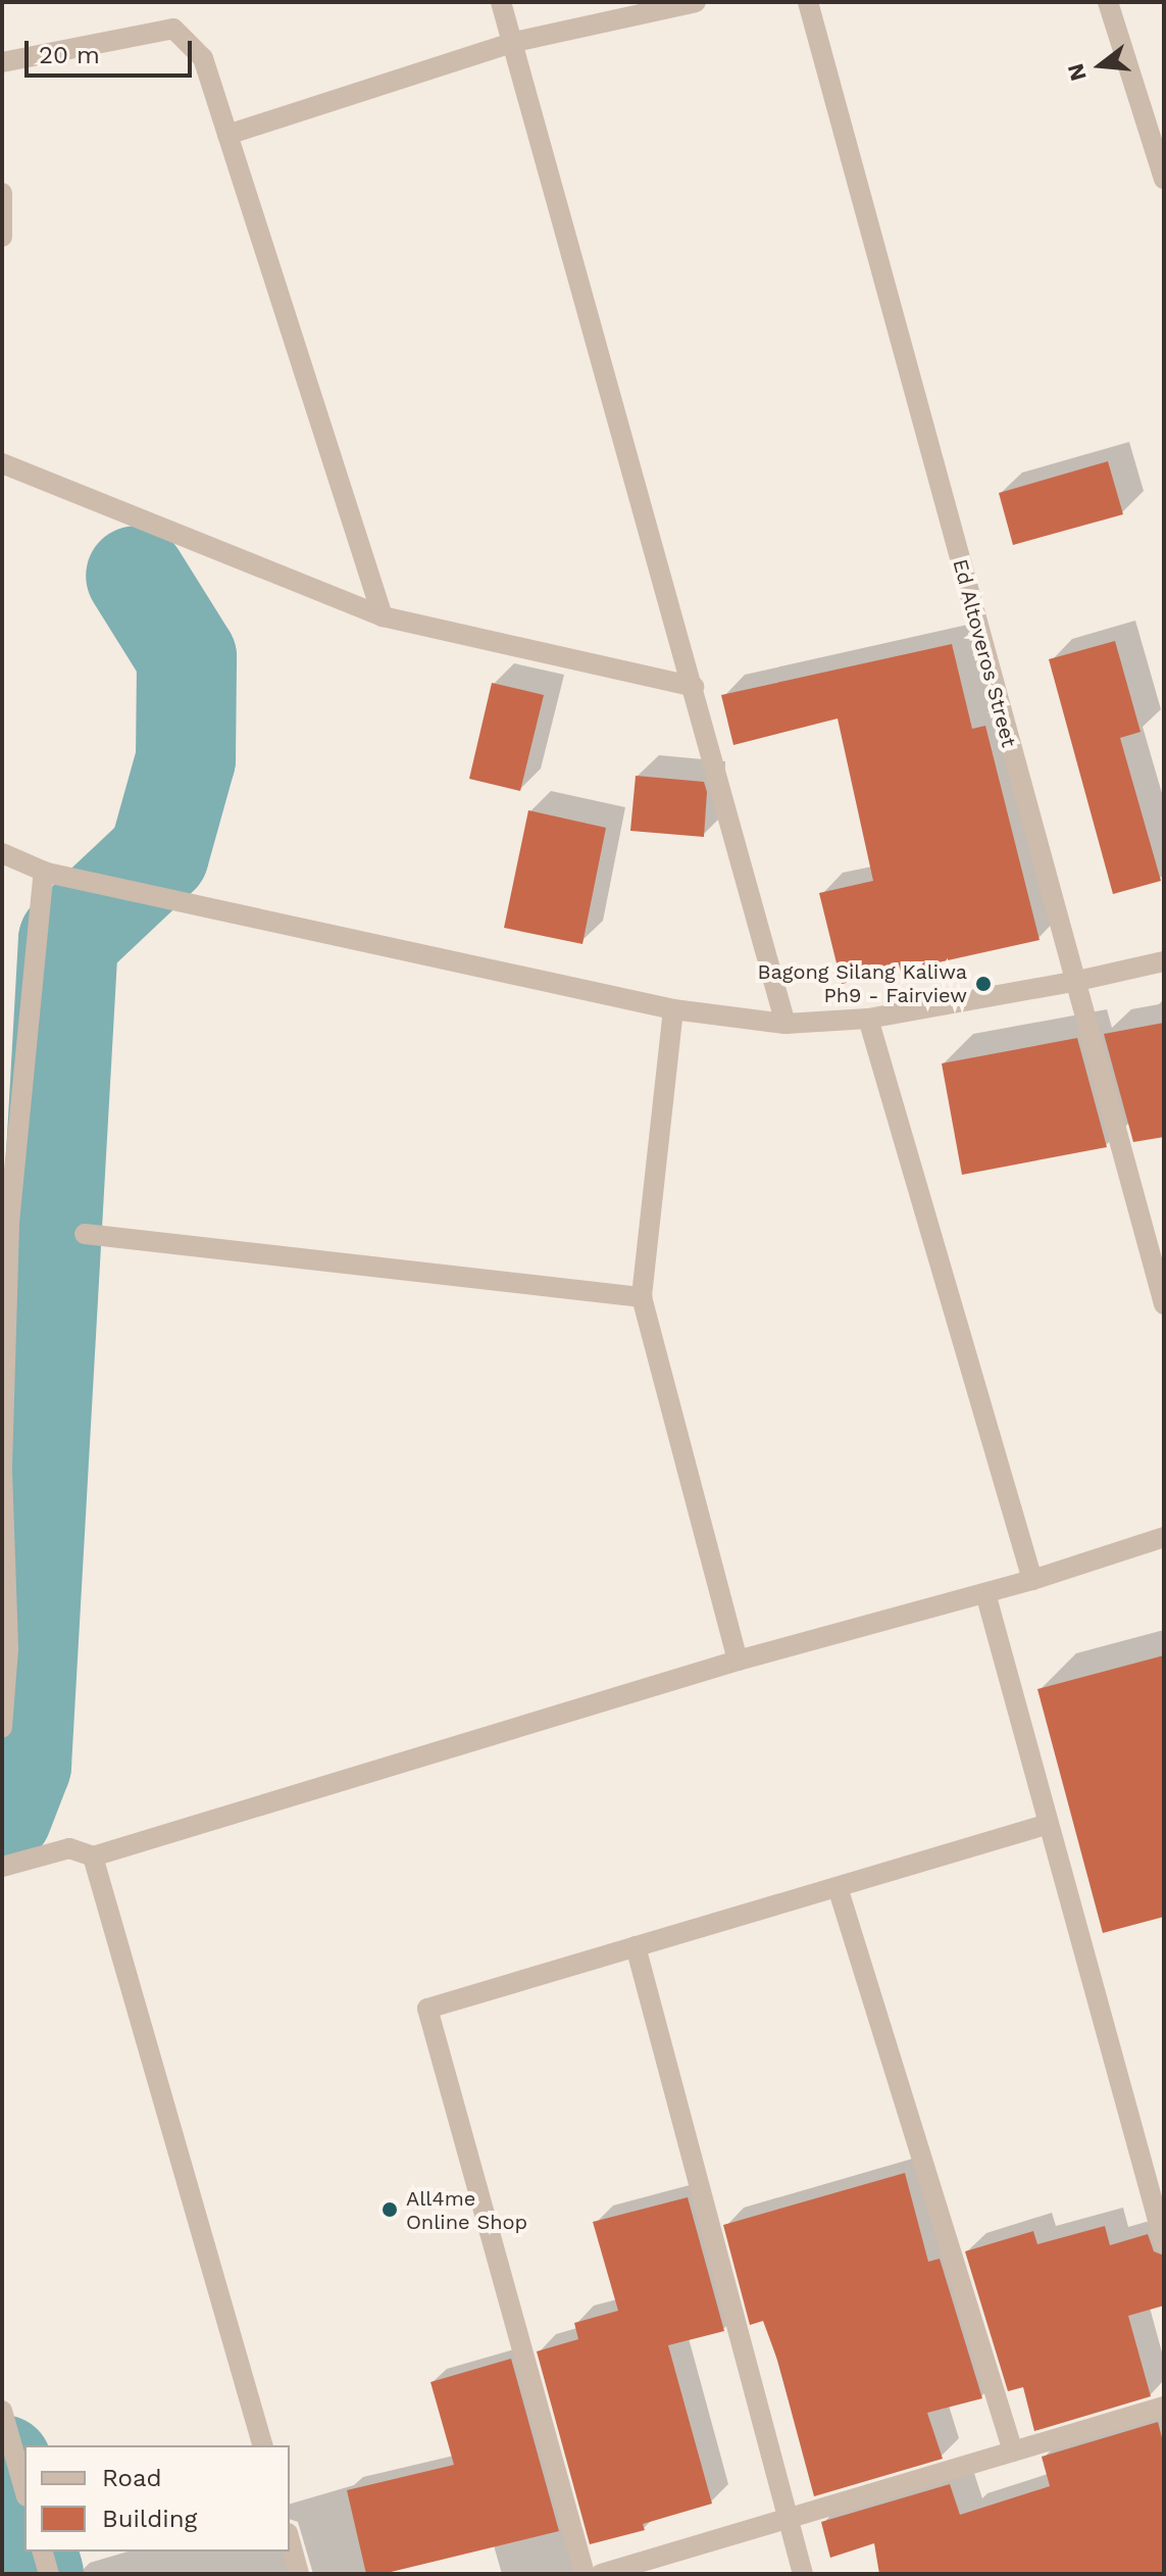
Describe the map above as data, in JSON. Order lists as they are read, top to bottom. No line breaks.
{"streets":{"street":["Ed Altoveros Street"]},"places":["Bagong Silang Kaliwa Ph9 - Fairview","All4me Online Shop"],"legend":["Road","Building"],"scale_bar":"20 m","north":"left"}
